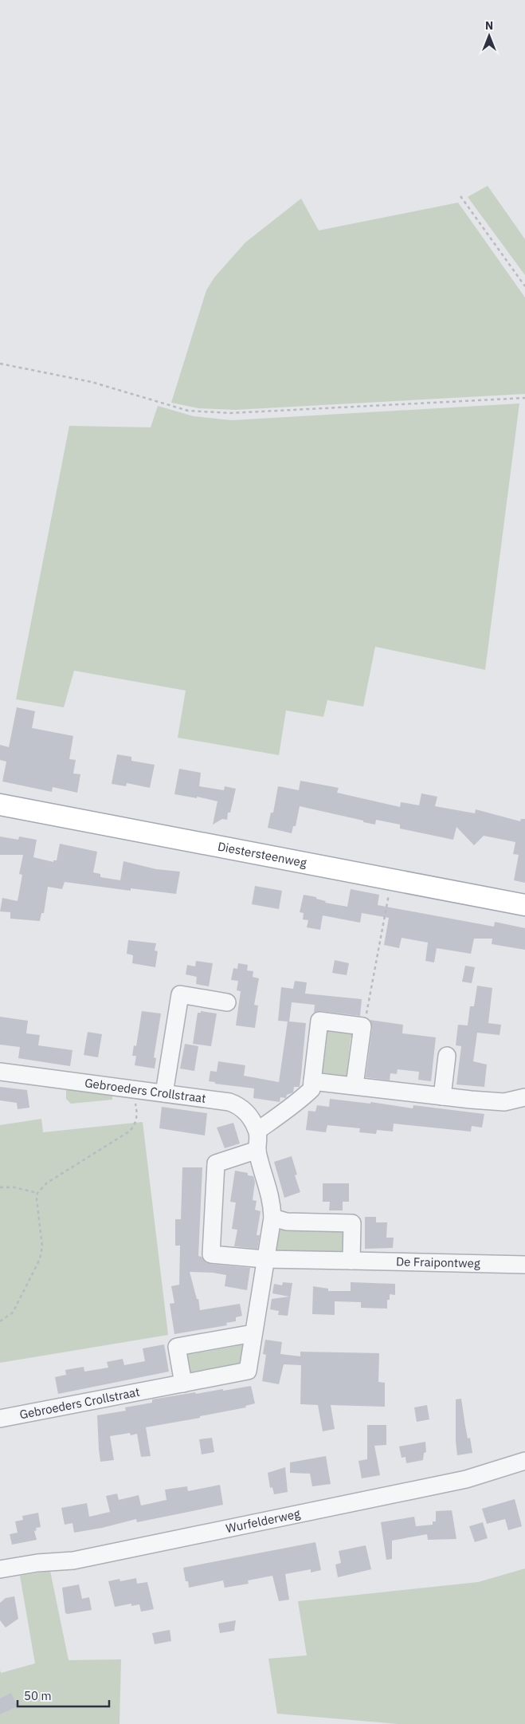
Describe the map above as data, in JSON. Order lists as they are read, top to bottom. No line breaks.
{"streets":{"main road":["Diestersteenweg"],"street":["Gebroeders Crollstraat","De Fraipontweg","Wurfelderweg"]},"crossings":[["Gebroeders Crollstraat","De Fraipontweg"]],"scale_bar":"50 m","north":"top"}
